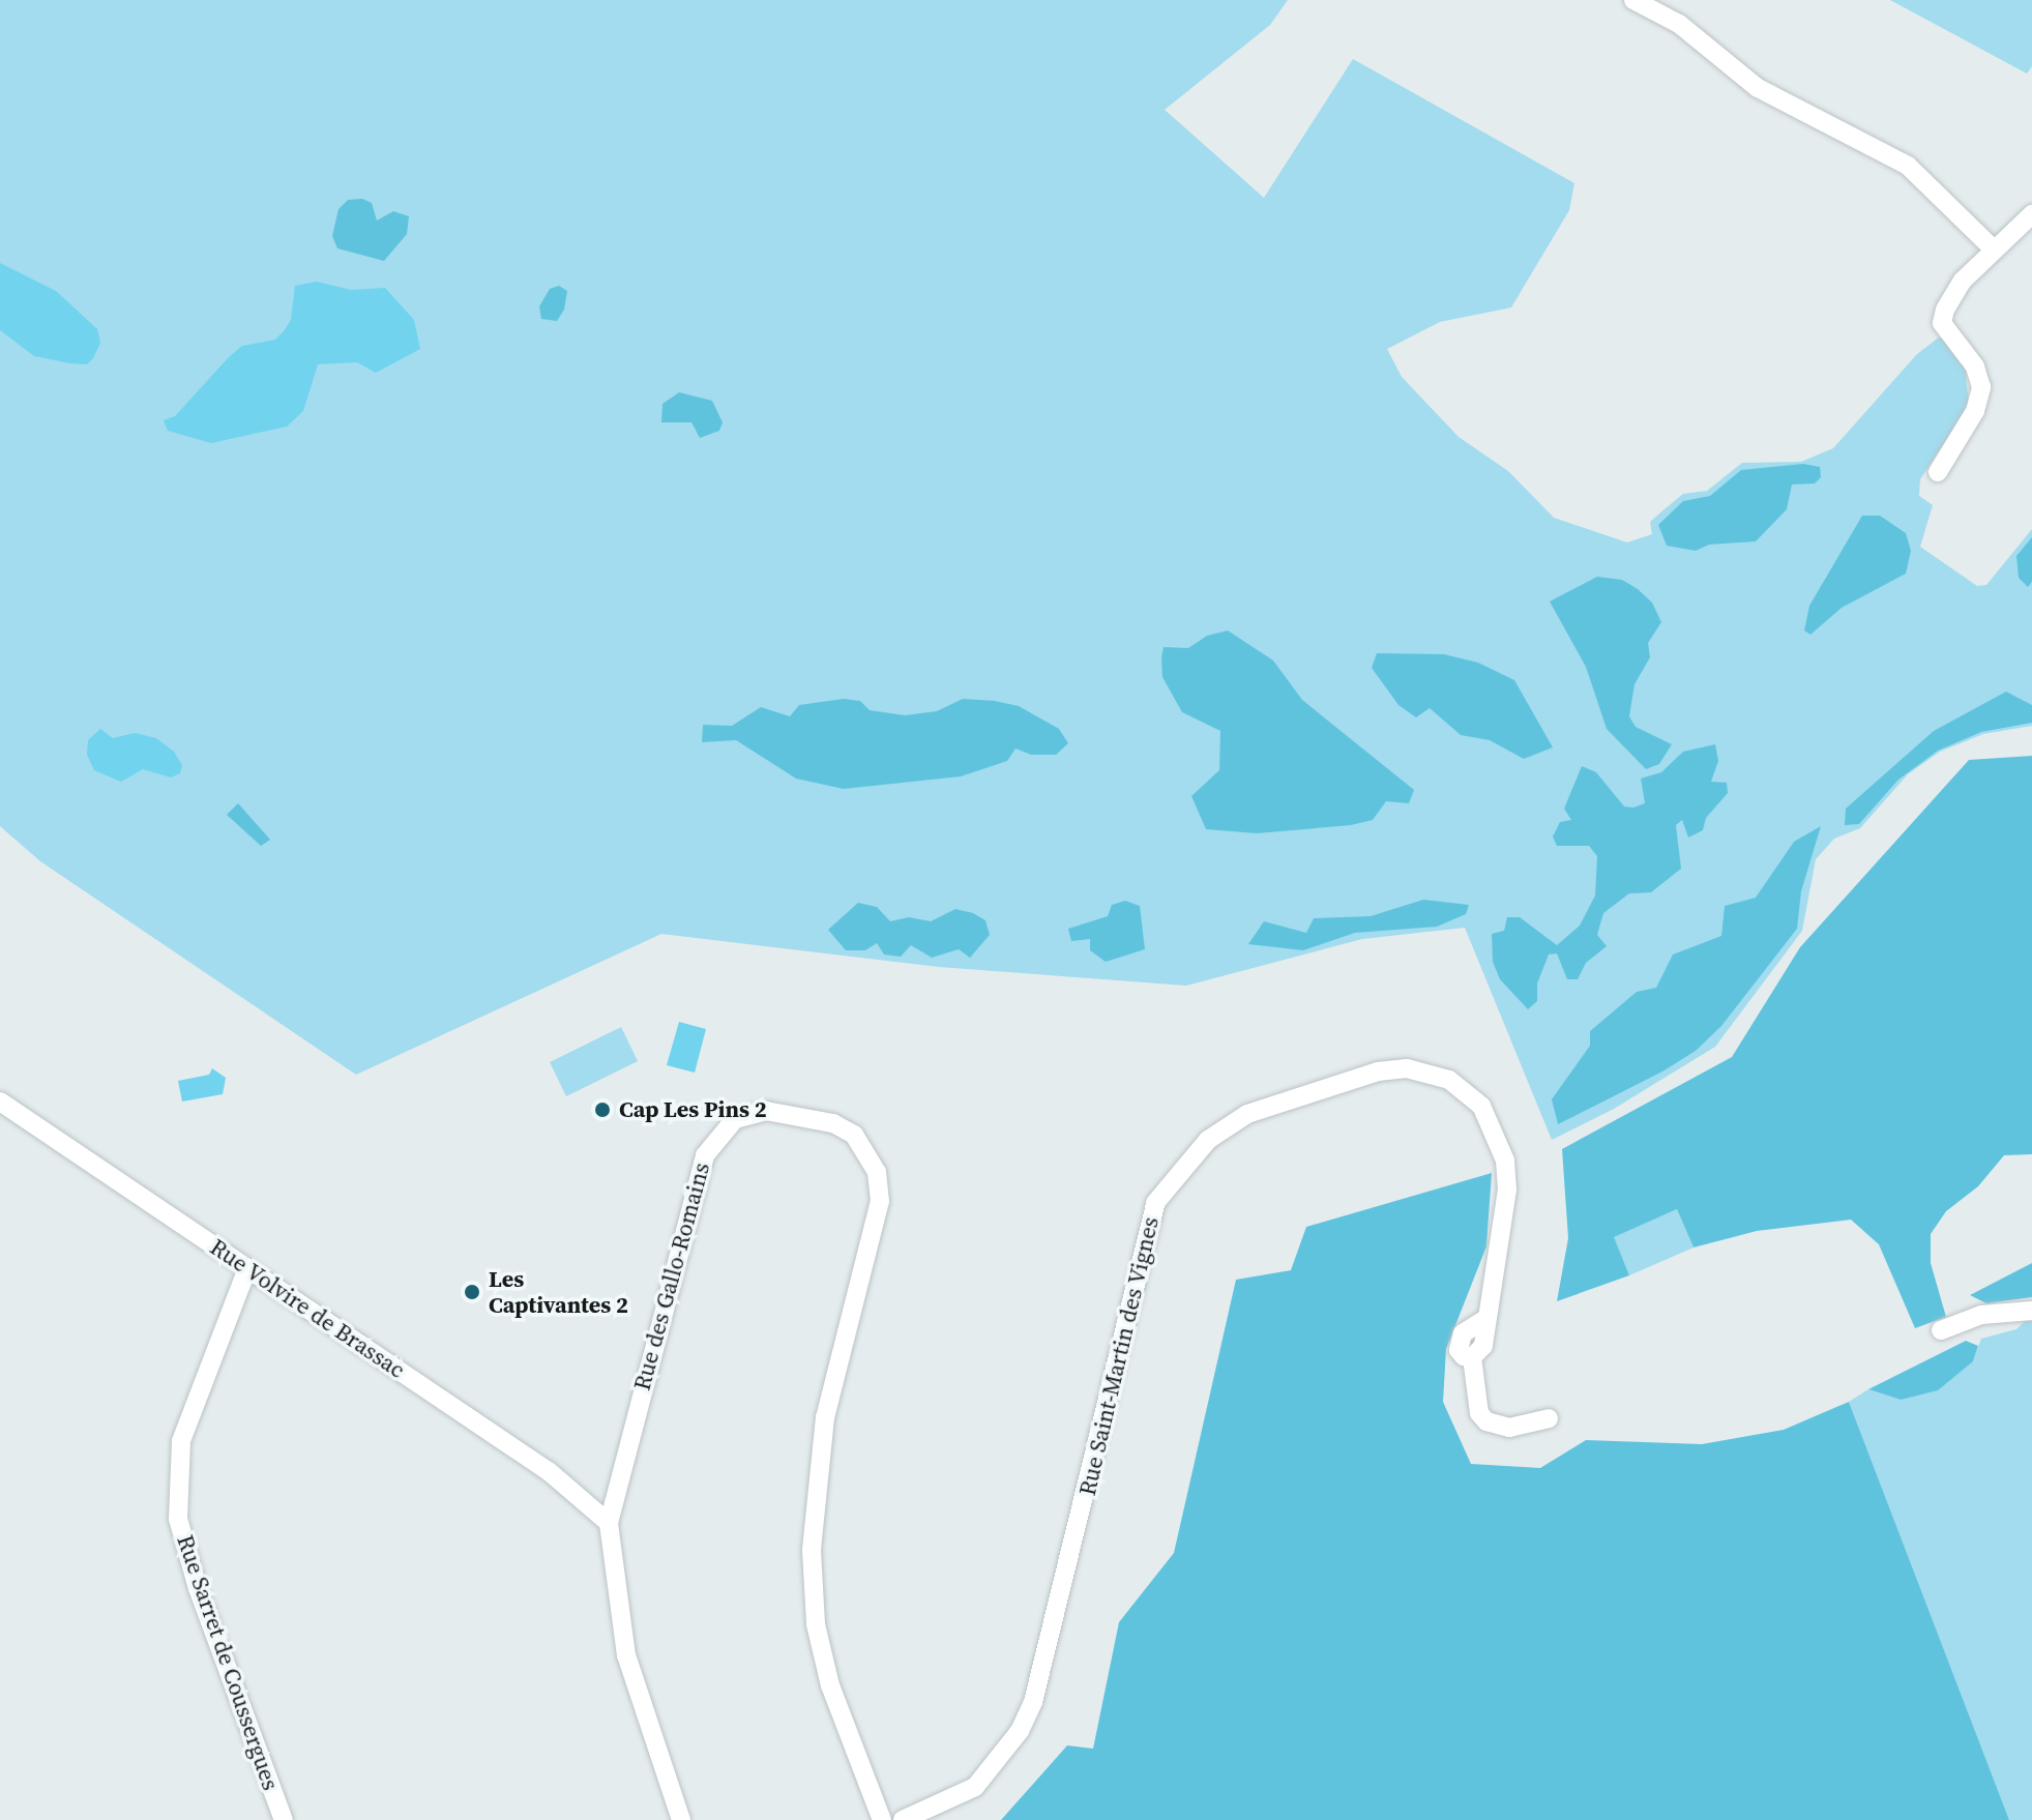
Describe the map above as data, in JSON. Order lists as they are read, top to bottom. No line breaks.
{"streets":{"street":["Rue des Gallo-Romains","Rue Volvire de Brassac","Rue Saint-Martin des Vignes","Rue Sarret de Coussergues"]},"crossings":[["Rue des Gallo-Romains","Rue Volvire de Brassac"],["Rue Volvire de Brassac","Rue Sarret de Coussergues"]],"places":["Cap Les Pins 2","Les Captivantes 2"]}
